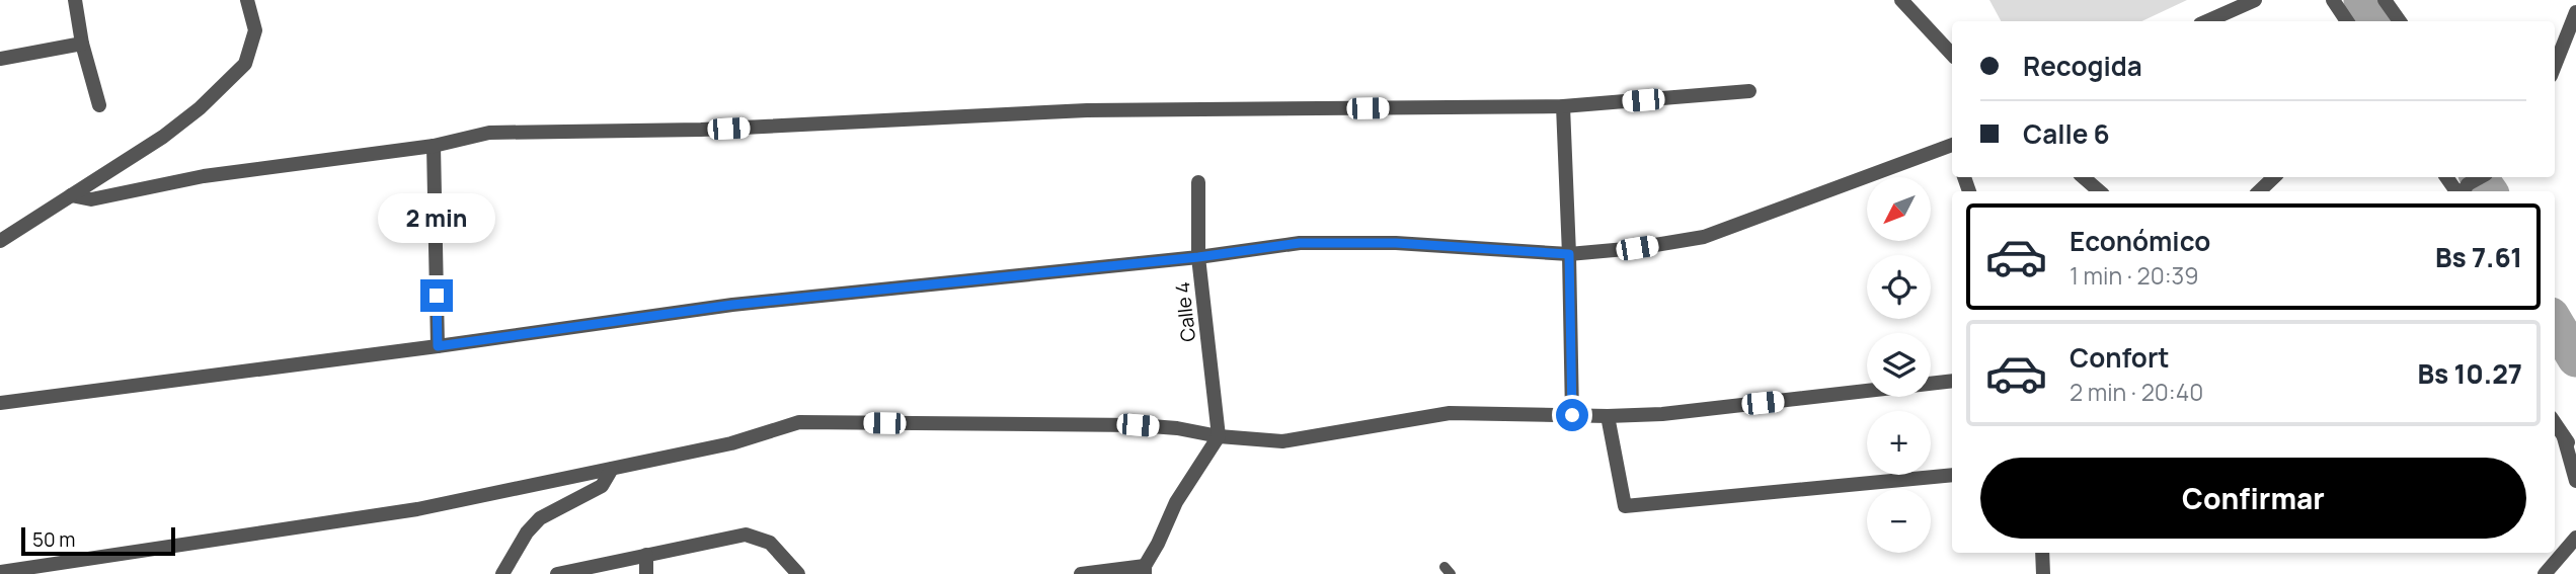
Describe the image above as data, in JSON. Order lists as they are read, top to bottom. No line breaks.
{"streets":{"street":["Calle 4"]},"scale_bar":"50 m","north":"bottom left","page":{"banner":["Recogida","Calle 6"],"map_buttons":["+","−"],"bubble":"2 min","list":[{"name":"Económico","note":"1 min · 20:39","value":"Bs 7.61"},{"name":"Confort","note":"2 min · 20:40","value":"Bs 10.27"}],"buttons":"Confirmar","scale":"50 m"}}
